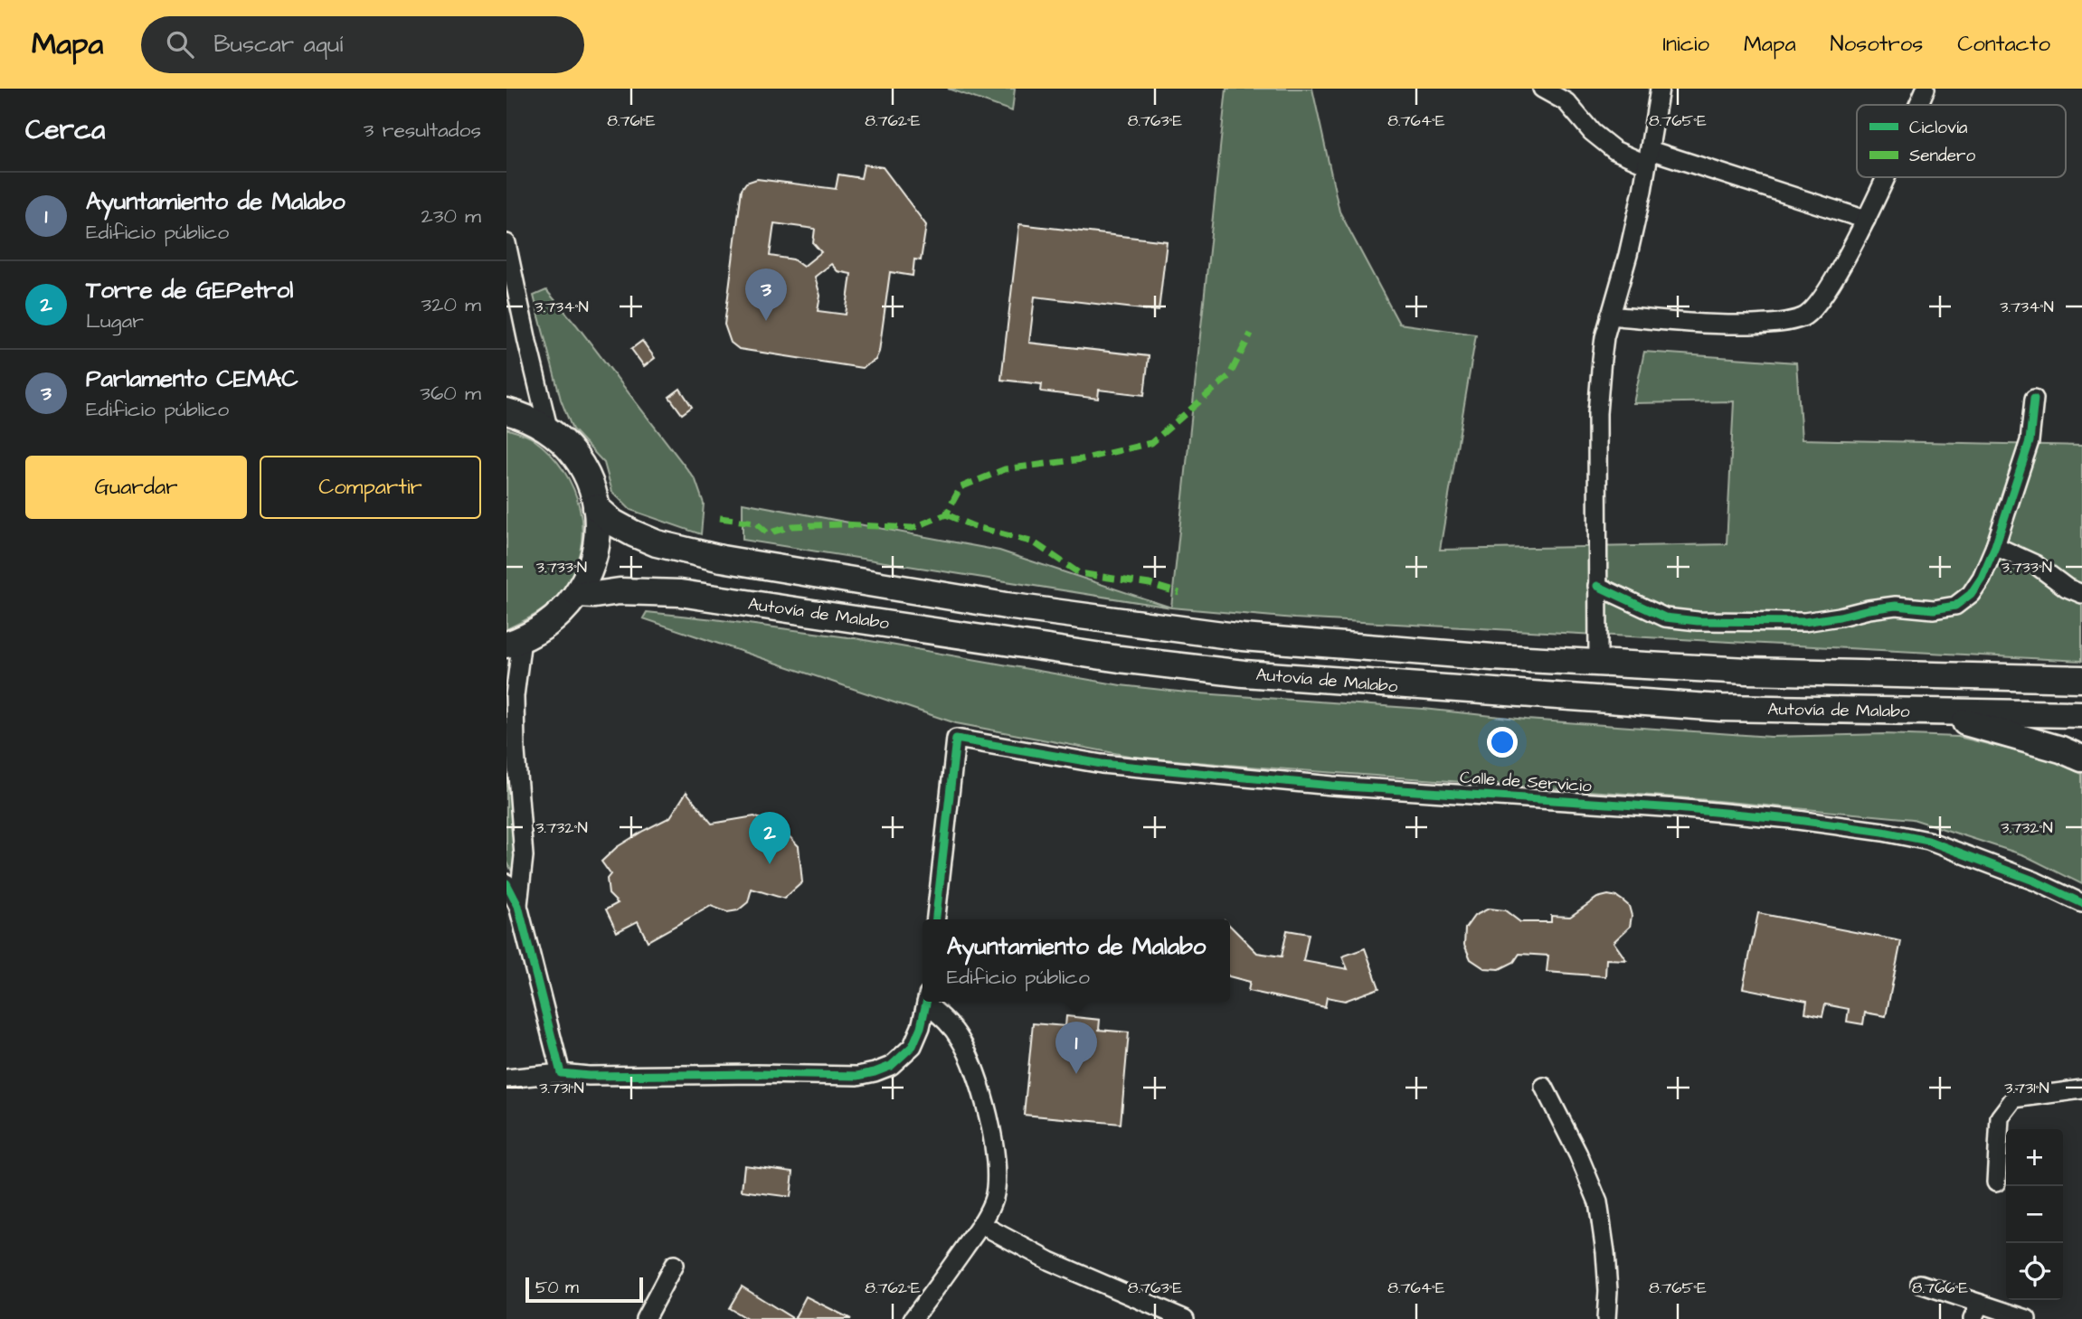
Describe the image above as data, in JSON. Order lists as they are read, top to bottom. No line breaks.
{"streets":{"highway":["Autovía de Malabo"],"street":["Calle de Servicio"]},"legend":["Ciclovía","Sendero"],"scale_bar":"50 m","page":{"header":"Mapa","search":"Buscar aquí","nav":["Inicio","Mapa","Nosotros","Contacto"],"heading":["Cerca","3 resultados"],"list":[{"mark":"1","name":"Ayuntamiento de Malabo","note":"Edificio público","value":"230 m"},{"mark":"2","name":"Torre de GEPetrol","note":"Lugar","value":"320 m"},{"mark":"3","name":"Parlamento CEMAC","note":"Edificio público","value":"360 m"}],"pins":["3","2","1"],"buttons":["Guardar","Compartir"],"popup":["Ayuntamiento de Malabo","Edificio público"],"map_buttons":["+","−"],"scale":"50 m"},"coordinates":["8.761°E","8.762°E","8.763°E","8.764°E","8.765°E","3.734°N","3.733°N","3.732°N","3.731°N","8.766°E"]}
